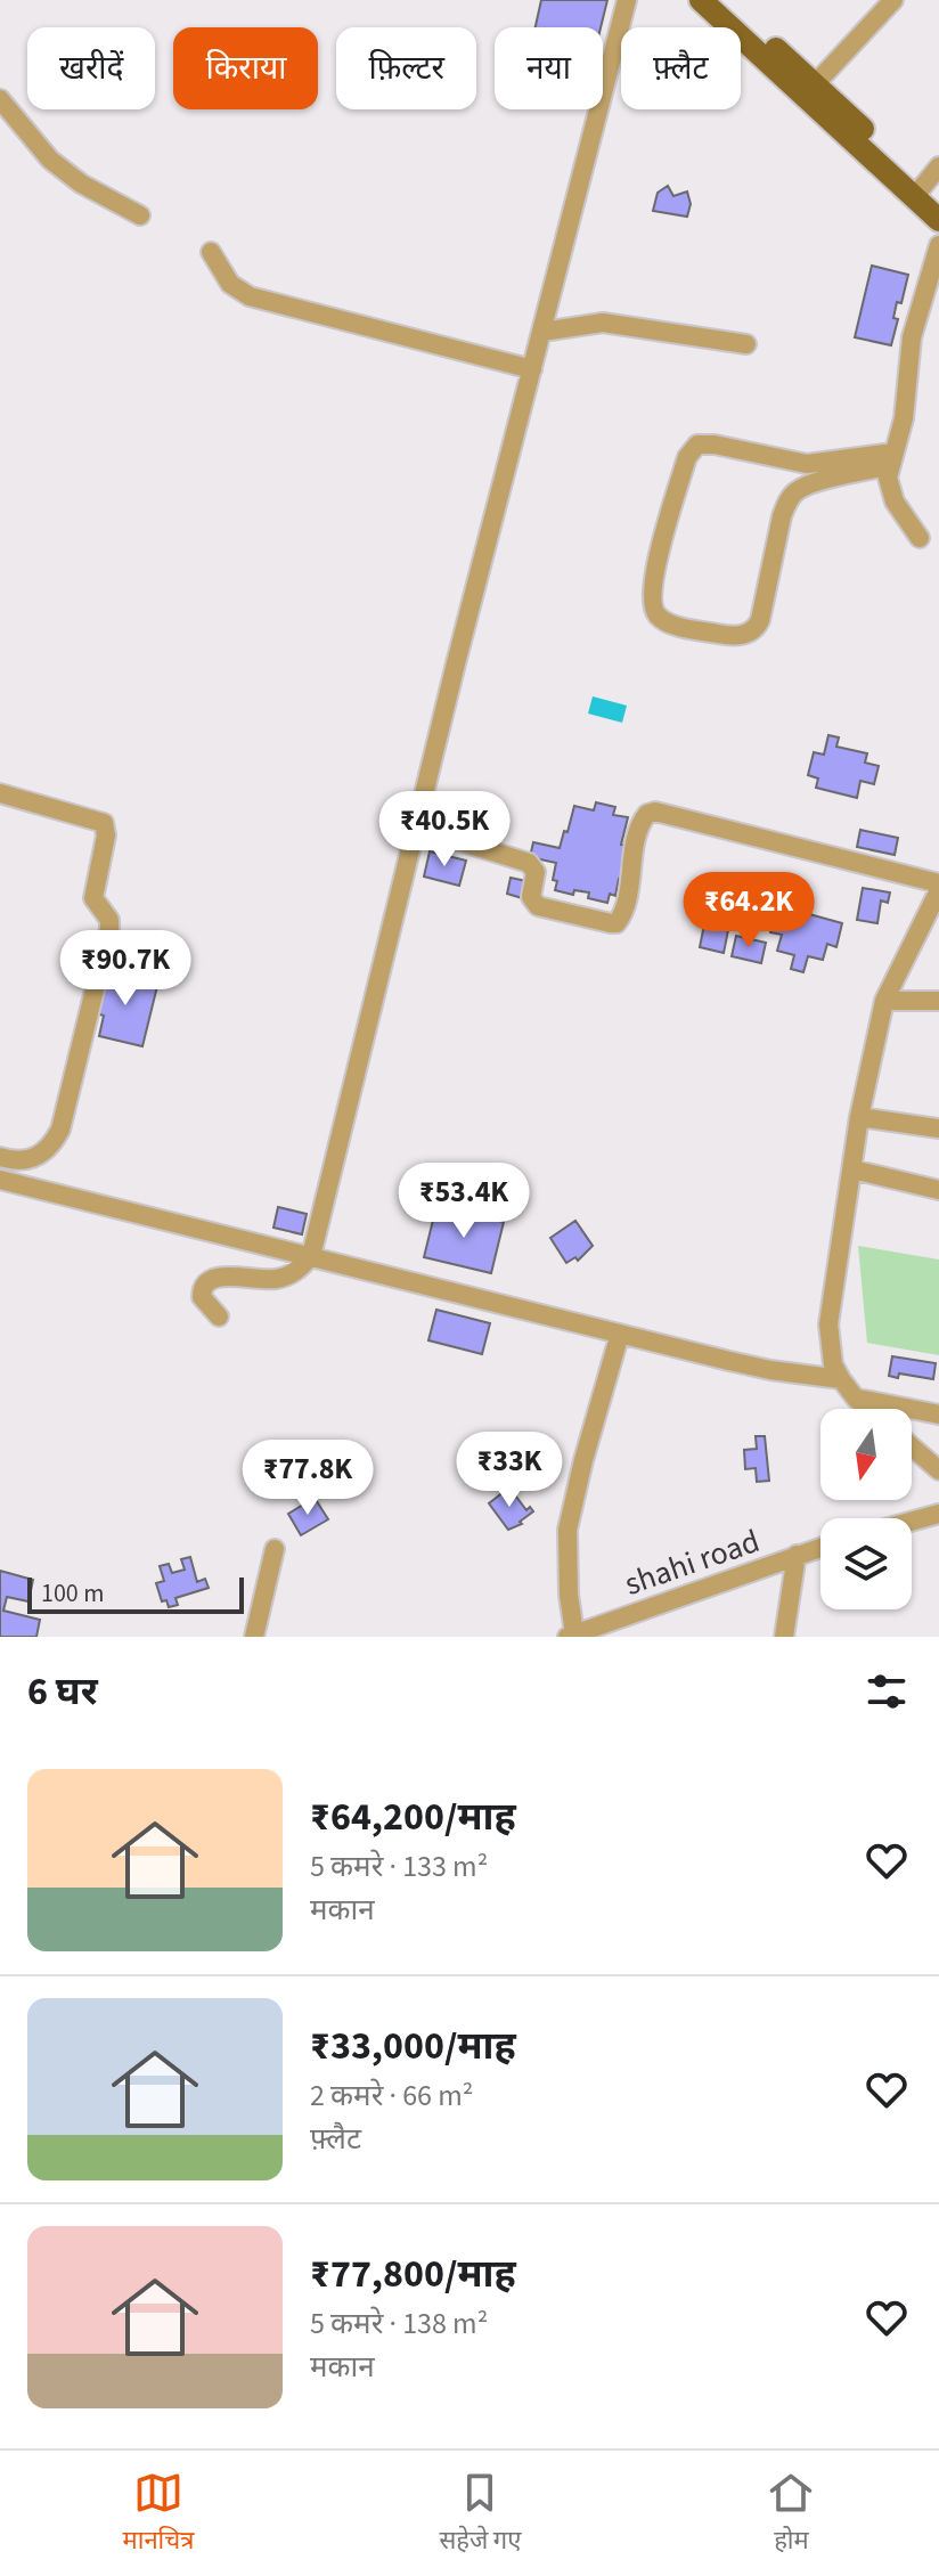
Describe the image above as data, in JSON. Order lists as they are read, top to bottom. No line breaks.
{"streets":{"street":["shahi road"]},"scale_bar":"100 m","north":"bottom","page":{"chip":["खरीदें","किराया","फ़िल्टर","नया","फ़्लैट"],"price":["₹40.5K","₹64.2K","₹90.7K","₹53.4K","₹33K","₹77.8K"],"scale":"100 m","heading":"6 घर","list":[{"name":"₹64,200/माह","note":"5 कमरे · 133 m² · मकान"},{"name":"₹33,000/माह","note":"2 कमरे · 66 m² · फ़्लैट"},{"name":"₹77,800/माह","note":"5 कमरे · 138 m² · मकान"}],"tabs":["मानचित्र","सहेजे गए","होम"]}}
